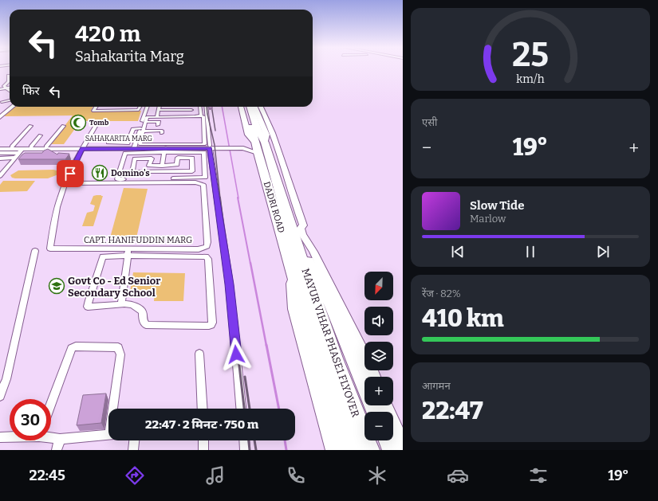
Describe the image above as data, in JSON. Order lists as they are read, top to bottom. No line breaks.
{"streets":{"highway":["DADRI ROAD","MAYUR VIHAR PHASE1 FLYOVER"],"street":["SAHAKARITA MARG","CAPT. HANIFUDDIN MARG"]},"crossings":[["SAHAKARITA MARG","CAPT. HANIFUDDIN MARG"],["DADRI ROAD","MAYUR VIHAR PHASE1 FLYOVER"]],"places":{"mosque":["Tomb"],"restaurant":["Domino's"],"school or university":["Govt Co - Ed Senior Secondary School"]},"north":"bottom left","page":{"turn":["420 m","Sahakarita Marg"],"then":"फिर","tile":["एसी",["रेंज · 82%","410 km"],["आगमन","22:47"]],"heat":["−","19°","+"],"song":["Slow Tide","Marlow"],"map_buttons":["+","−"],"limit":"30","trip":"22:47 · 2 मिनट · 750 m","tabs":["22:45","19°"],"gauge":["25","km/h"]}}
